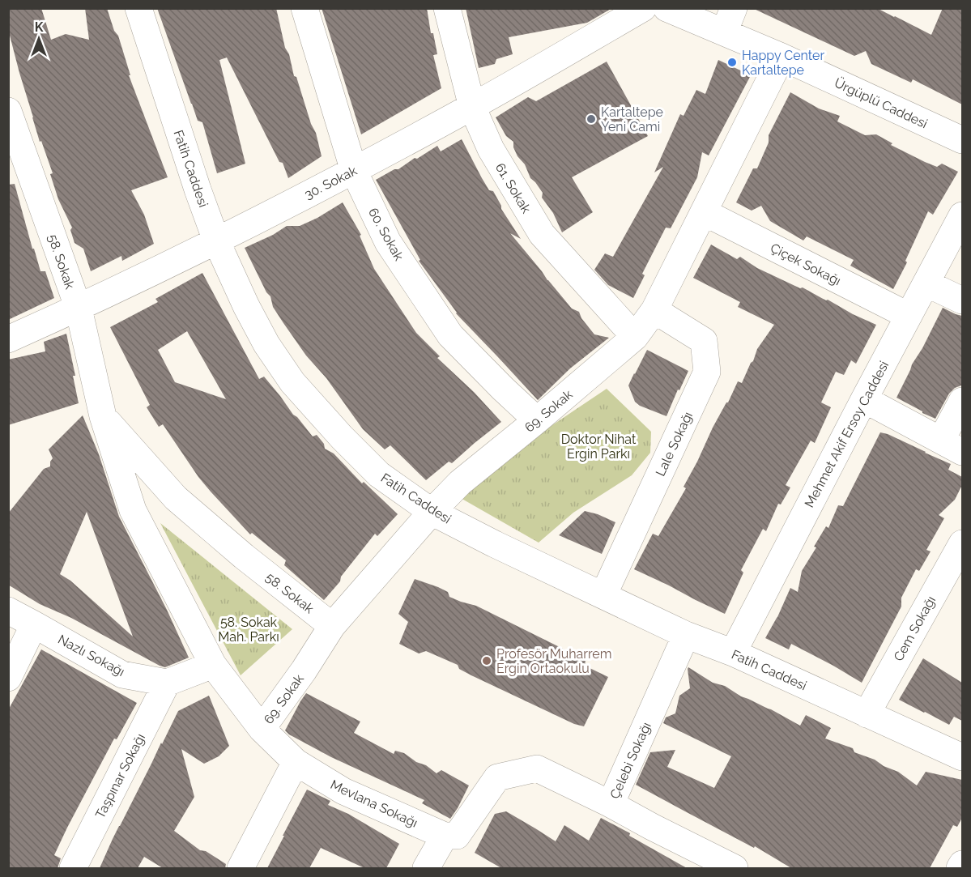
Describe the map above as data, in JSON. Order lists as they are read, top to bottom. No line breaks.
{"streets":{"street":["Ürgüplü Caddesi","Fatih Caddesi","30. Sokak","61. Sokak","60. Sokak","58. Sokak","Çiçek Sokağı","69. Sokak","Mehmet Akif Ersoy Caddesi","Lale Sokağı","Cem Sokağı","Nazlı Sokağı","Çelebi Sokağı","Taşpınar Sokağı","Mevlana Sokağı"]},"crossings":[["Ürgüplü Caddesi","69. Sokak"],["Fatih Caddesi","30. Sokak"],["Fatih Caddesi","69. Sokak"],["Fatih Caddesi","Mehmet Akif Ersoy Caddesi"],["Fatih Caddesi","Lale Sokağı"],["Fatih Caddesi","Cem Sokağı"],["Fatih Caddesi","Çelebi Sokağı"],["30. Sokak","61. Sokak"],["30. Sokak","60. Sokak"],["30. Sokak","58. Sokak"],["61. Sokak","69. Sokak"],["60. Sokak","69. Sokak"],["58. Sokak","69. Sokak"],["Çiçek Sokağı","69. Sokak"],["Çiçek Sokağı","Mehmet Akif Ersoy Caddesi"],["69. Sokak","Lale Sokağı"],["69. Sokak","Mevlana Sokağı"],["Nazlı Sokağı","Taşpınar Sokağı"],["Çelebi Sokağı","Mevlana Sokağı"]],"parks":["Doktor Nihat Ergin Parkı","58. Sokak Mah. Parkı"],"places":["Happy Center Kartaltepe","Kartaltepe Yeni Cami","Profesör Muharrem Ergin Ortaokulu"],"north":"top"}
